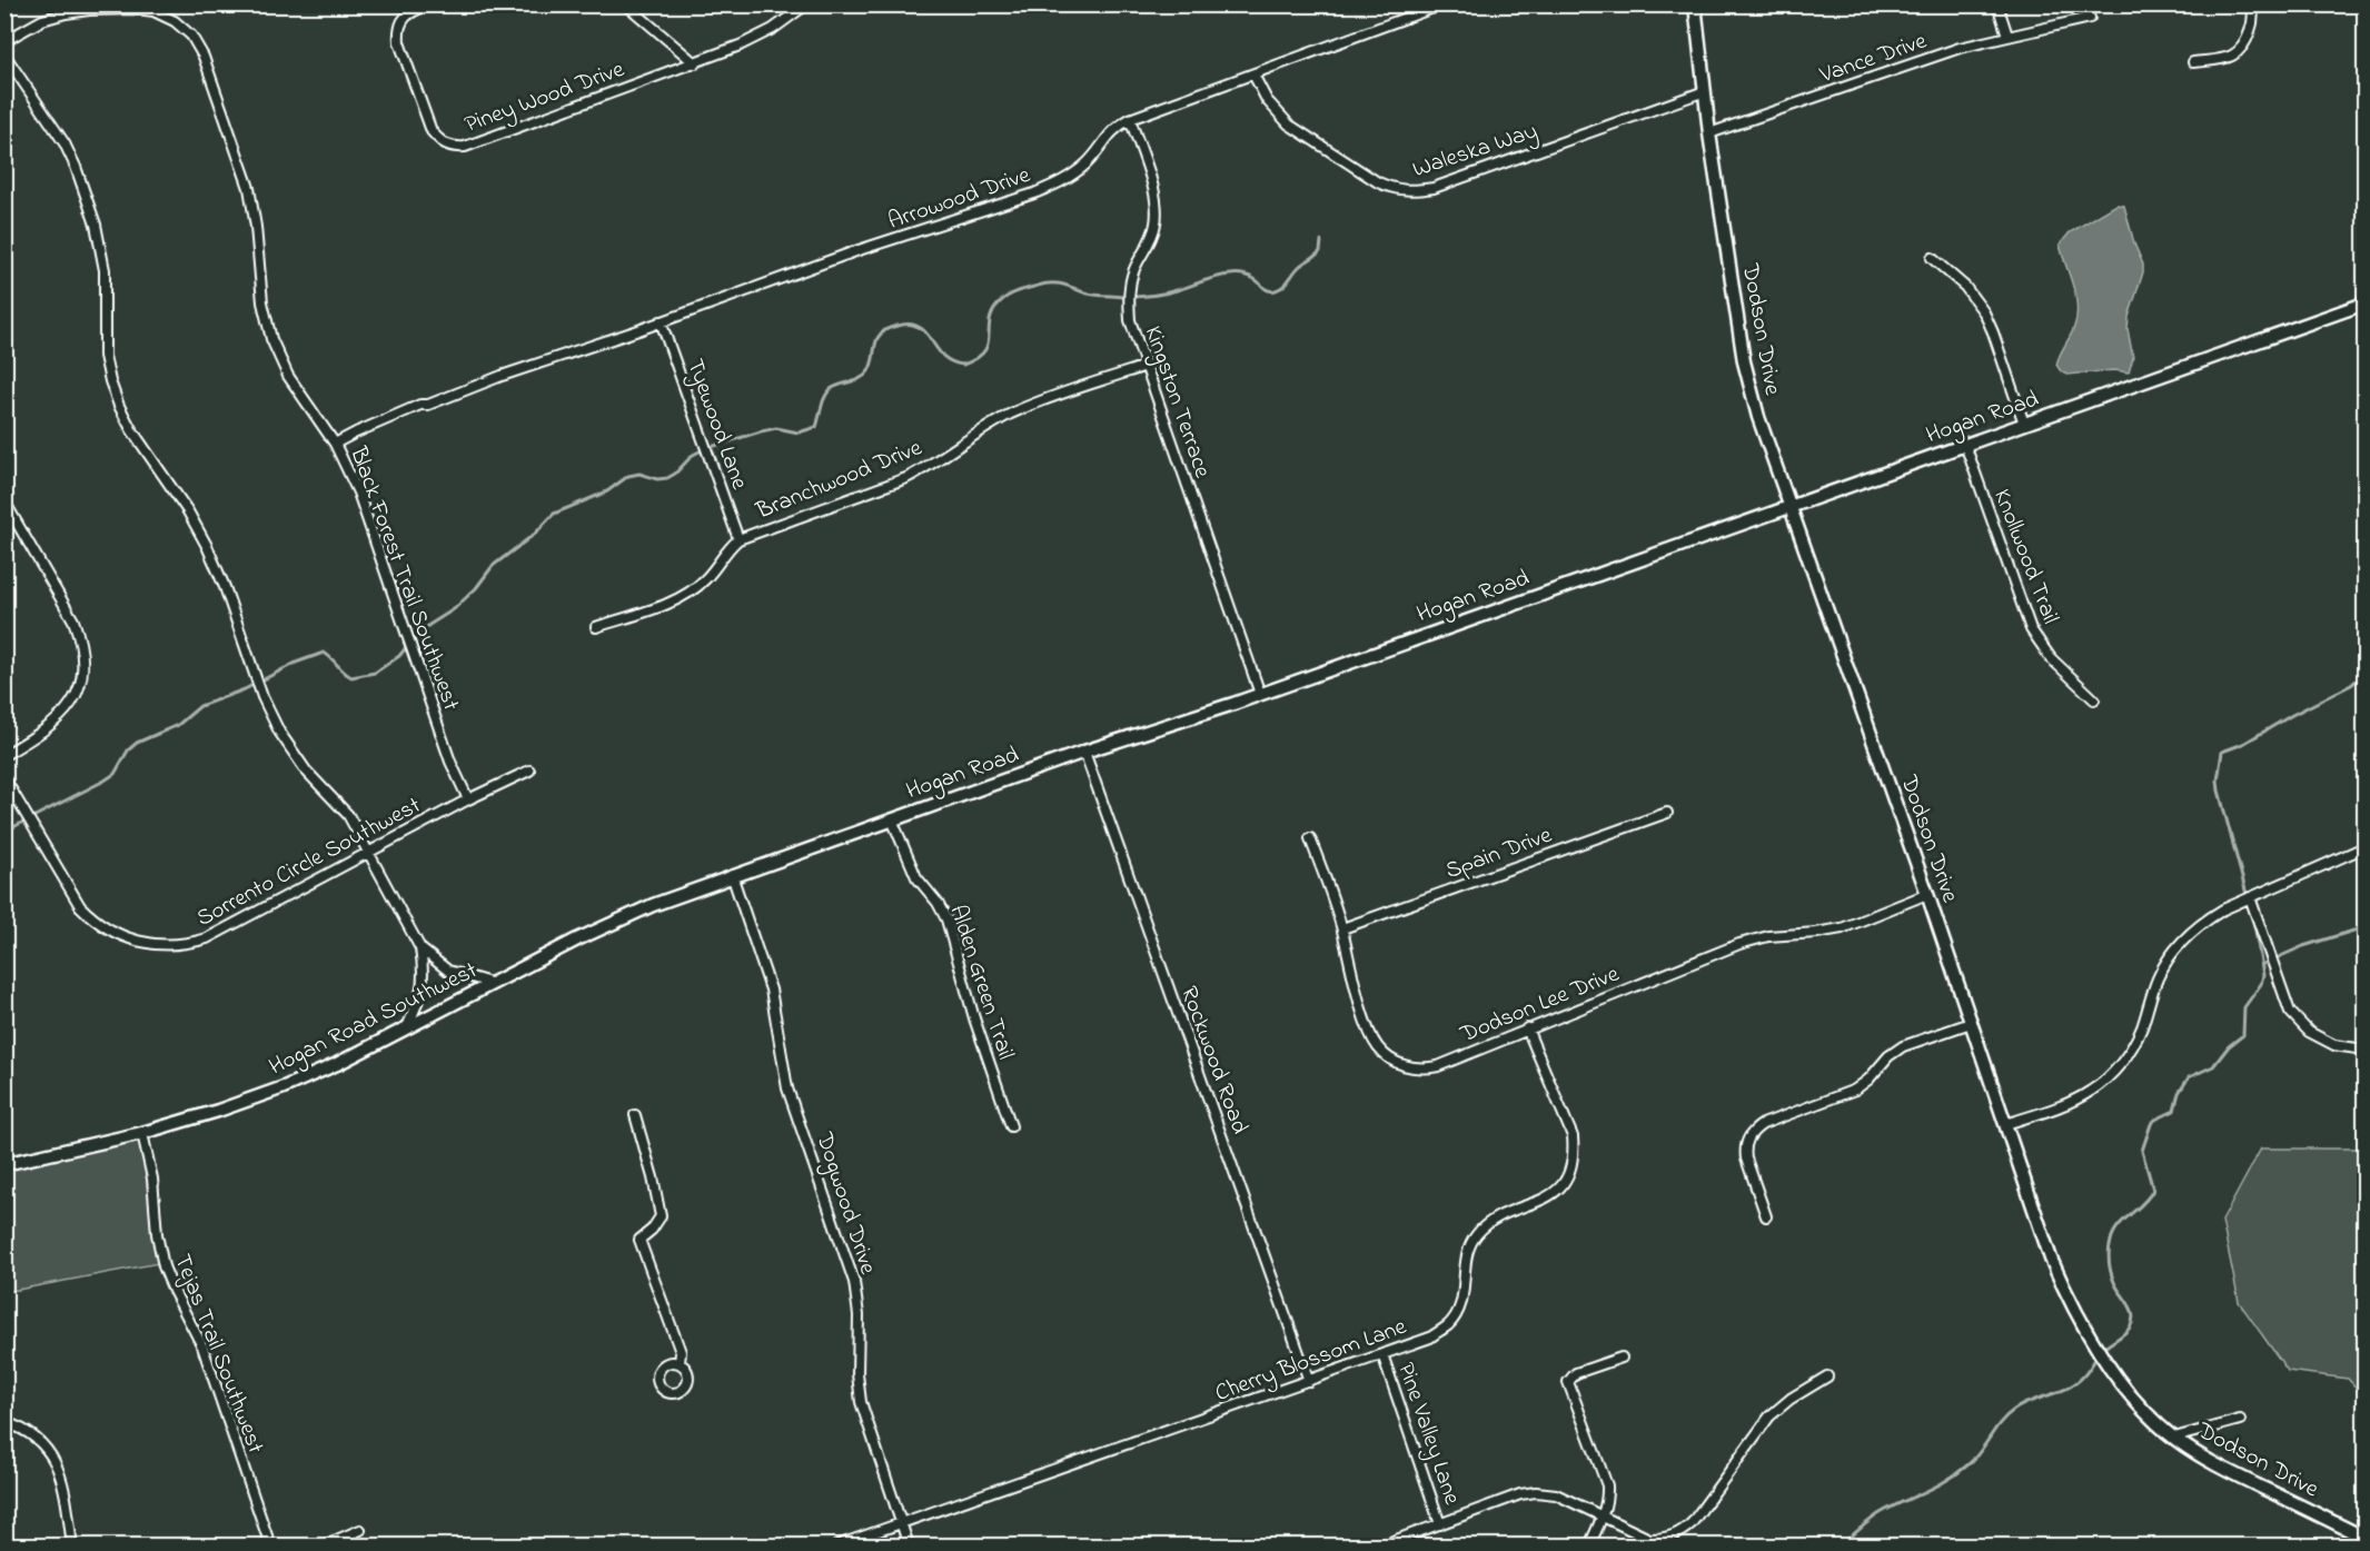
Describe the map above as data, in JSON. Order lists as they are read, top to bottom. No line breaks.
{"streets":{"street":["Vance Drive","Piney Wood Drive","Waleska Way","Arrowood Drive","Dodson Drive","Kingston Terrace","Hogan Road","Tyewood Lane","Branchwood Drive","Knollwood Trail","Black Forest Trail Southwest","Spain Drive","Sorrento Circle Southwest","Alden Green Trail","Dodson Lee Drive","Hogan Road Southwest","Rockwood Road","Dogwood Drive","Tejas Trail Southwest","Cherry Blossom Lane","Pine Valley Lane"]},"crossings":[["Vance Drive","Dodson Drive"],["Waleska Way","Arrowood Drive"],["Waleska Way","Dodson Drive"],["Arrowood Drive","Kingston Terrace"],["Arrowood Drive","Tyewood Lane"],["Arrowood Drive","Black Forest Trail Southwest"],["Dodson Drive","Hogan Road"],["Dodson Drive","Dodson Lee Drive"],["Kingston Terrace","Hogan Road"],["Kingston Terrace","Branchwood Drive"],["Hogan Road","Knollwood Trail"],["Hogan Road","Alden Green Trail"],["Hogan Road","Hogan Road Southwest"],["Hogan Road","Rockwood Road"],["Hogan Road","Dogwood Drive"],["Tyewood Lane","Branchwood Drive"],["Black Forest Trail Southwest","Sorrento Circle Southwest"],["Spain Drive","Dodson Lee Drive"],["Dodson Lee Drive","Cherry Blossom Lane"],["Hogan Road Southwest","Tejas Trail Southwest"],["Rockwood Road","Cherry Blossom Lane"],["Dogwood Drive","Cherry Blossom Lane"],["Cherry Blossom Lane","Pine Valley Lane"]]}
